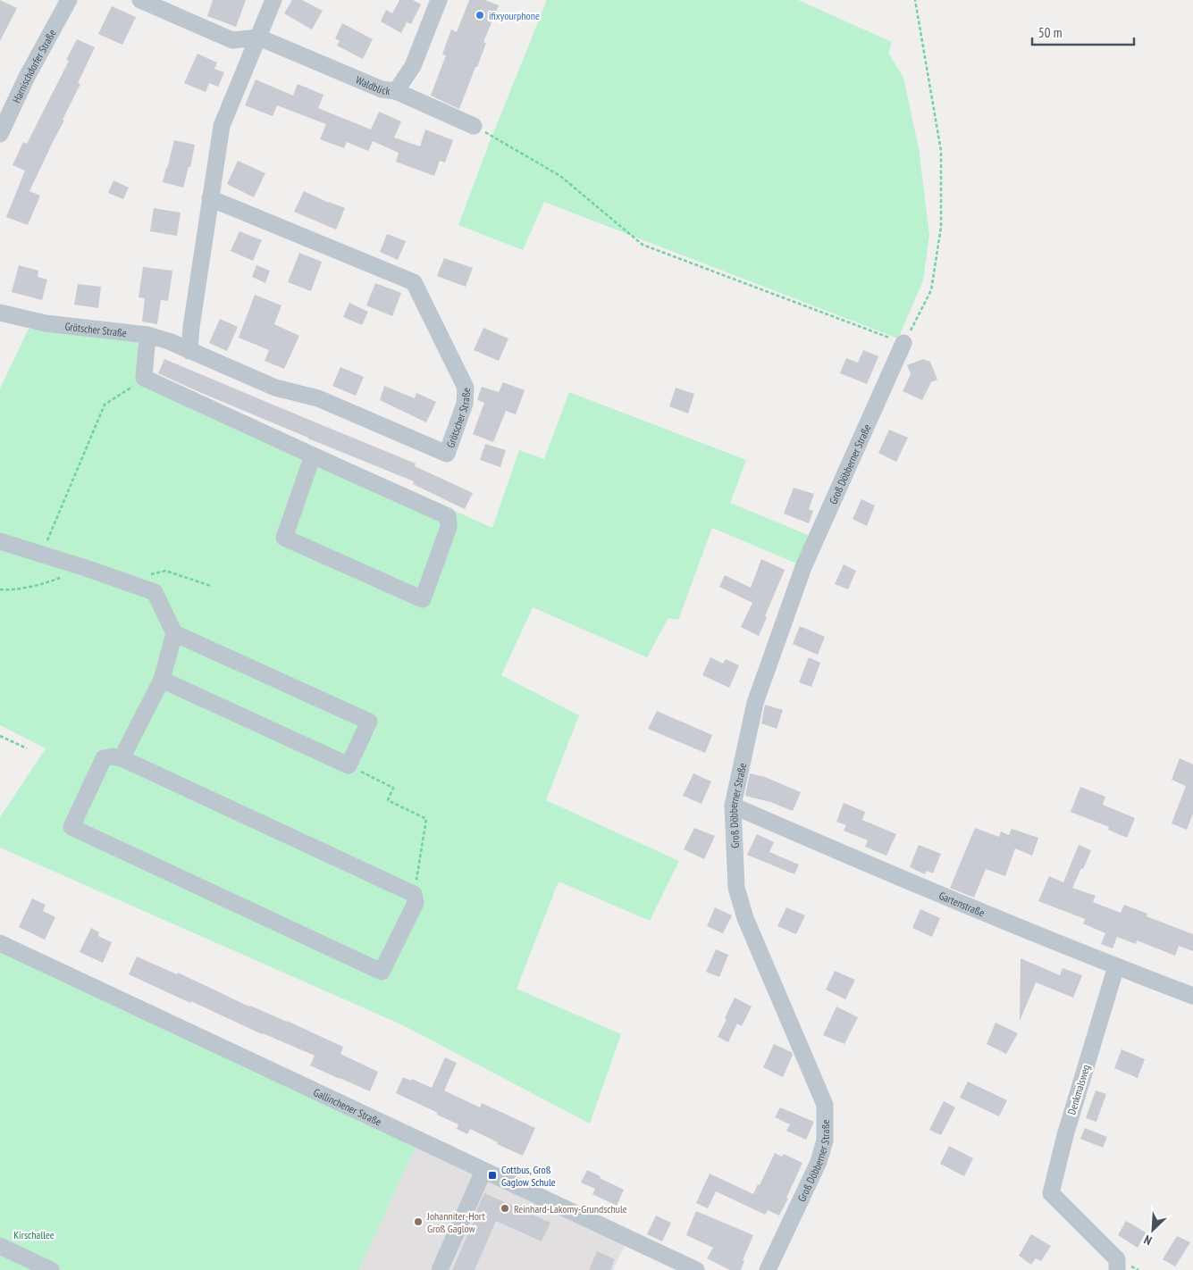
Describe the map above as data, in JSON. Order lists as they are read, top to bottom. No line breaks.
{"streets":{"street":["Harnischdorfer Straße","Waldblick","Grötscher Straße","Groß Döbberner Straße","Gartenstraße","Denkmalsweg","Gallinchener Straße"]},"crossings":[["Groß Döbberner Straße","Gartenstraße"],["Gartenstraße","Denkmalsweg"]],"parks":["Kirschallee"],"places":{"other":["ifixyourphone","Reinhard-Lakomy-Grundschule","Johanniter-Hort Groß Gaglow"],"transit":["Cottbus, Groß Gaglow Schule"]},"scale_bar":"50 m","north":"bottom left"}
